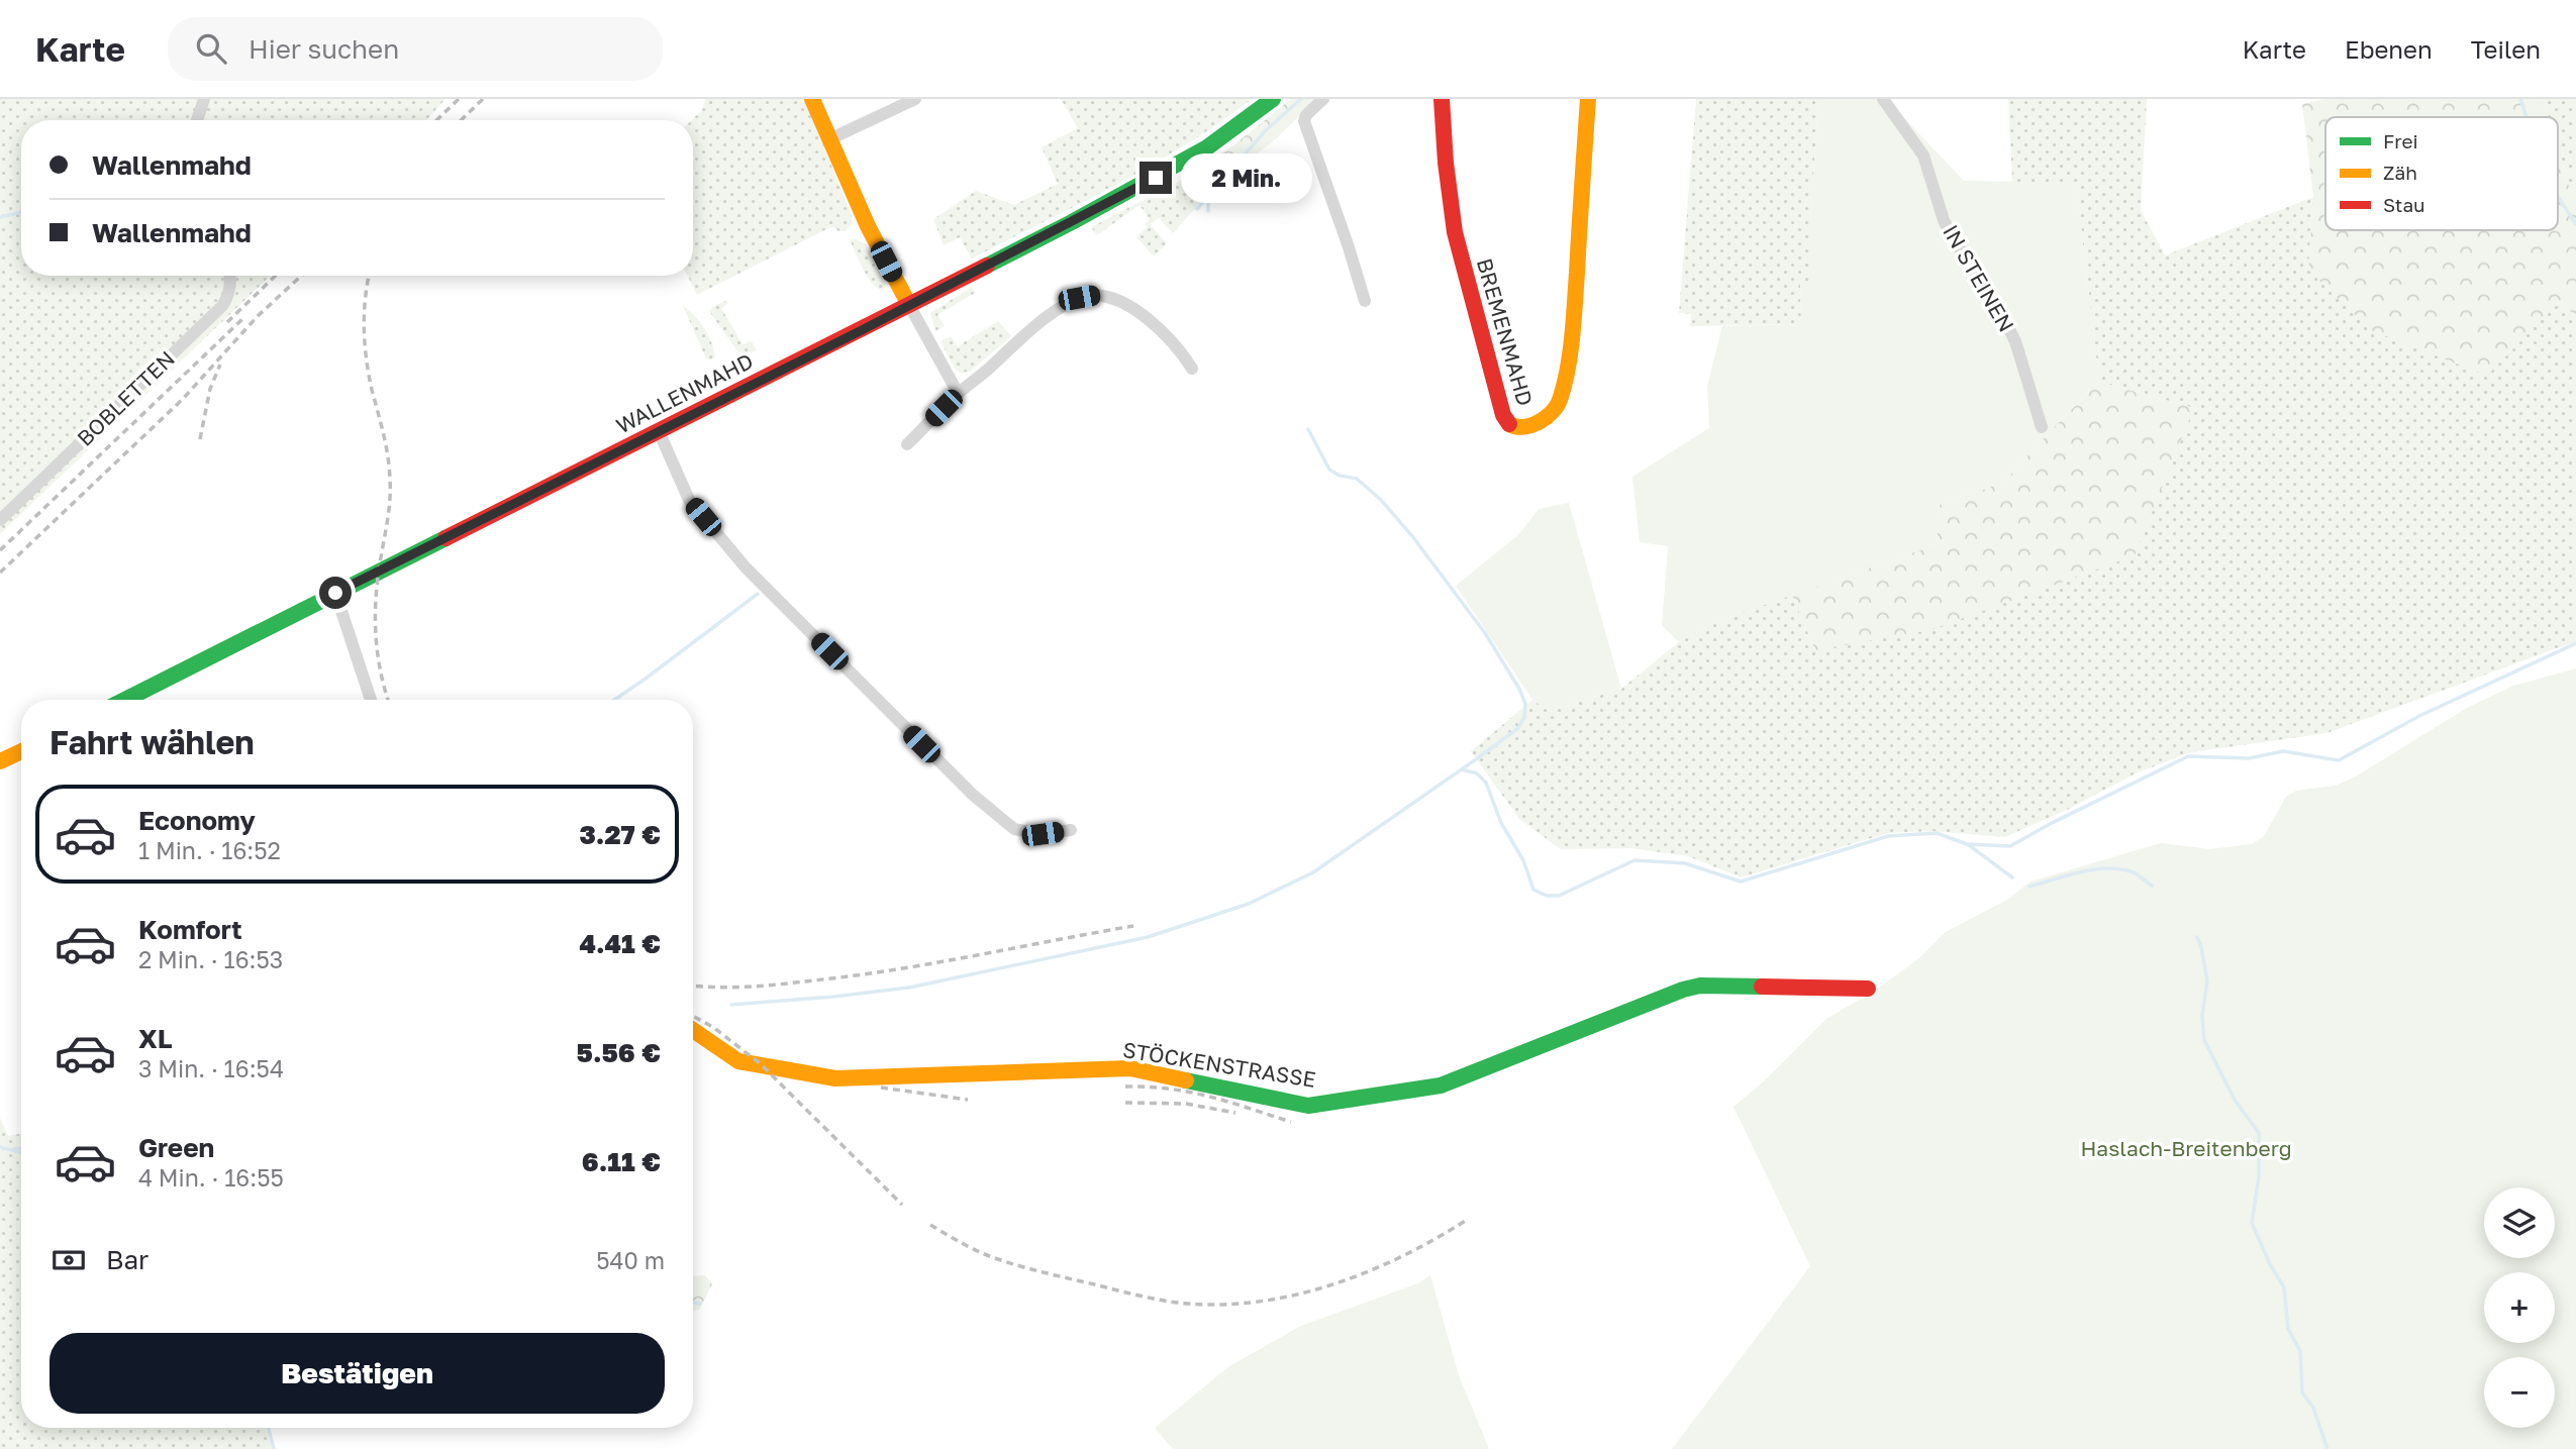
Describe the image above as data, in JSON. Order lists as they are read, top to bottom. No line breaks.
{"streets":{"street":["IN STEINEN","BREMENMAHD","WALLENMAHD","BOBLETTEN","STÖCKENSTRASSE"]},"parks":["Haslach-Breitenberg"],"legend":["Frei","Zäh","Stau"],"page":{"header":"Karte","search":"Hier suchen","nav":["Karte","Ebenen","Teilen"],"banner":["Wallenmahd","Wallenmahd"],"bubble":"2 Min.","heading":"Fahrt wählen","list":[{"name":"Economy","note":"1 Min. · 16:52","value":"3.27 €"},{"name":"Komfort","note":"2 Min. · 16:53","value":"4.41 €"},{"name":"XL","note":"3 Min. · 16:54","value":"5.56 €"},{"name":"Green","note":"4 Min. · 16:55","value":"6.11 €"}],"map_buttons":["+","−"],"pay":["Bar","540 m"],"buttons":"Bestätigen"}}
